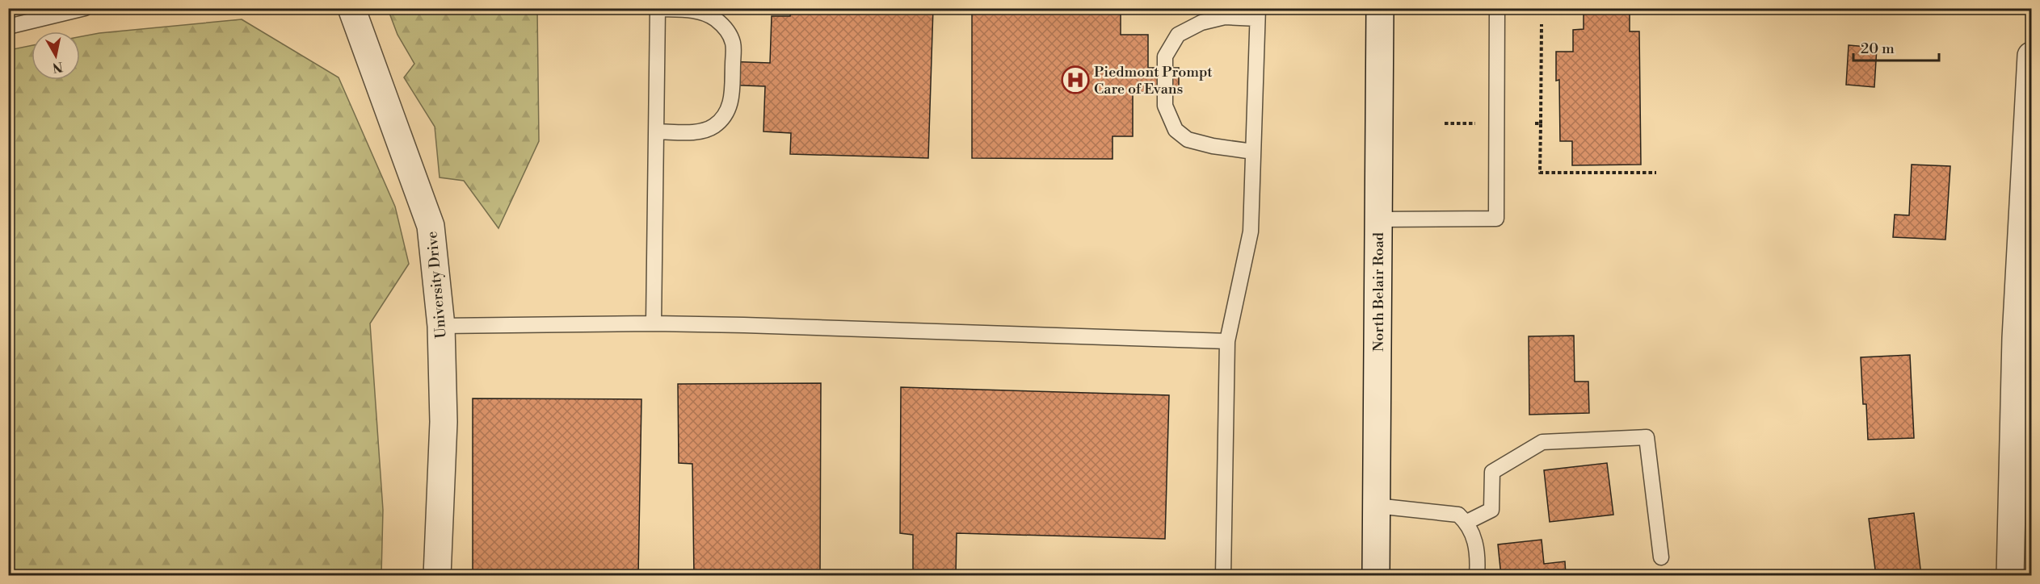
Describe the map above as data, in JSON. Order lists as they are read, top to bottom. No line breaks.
{"streets":{"street":["University Drive","North Belair Road"]},"places":{"hospital":["Piedmont Prompt Care of Evans"]},"scale_bar":"20 m","north":"bottom"}
